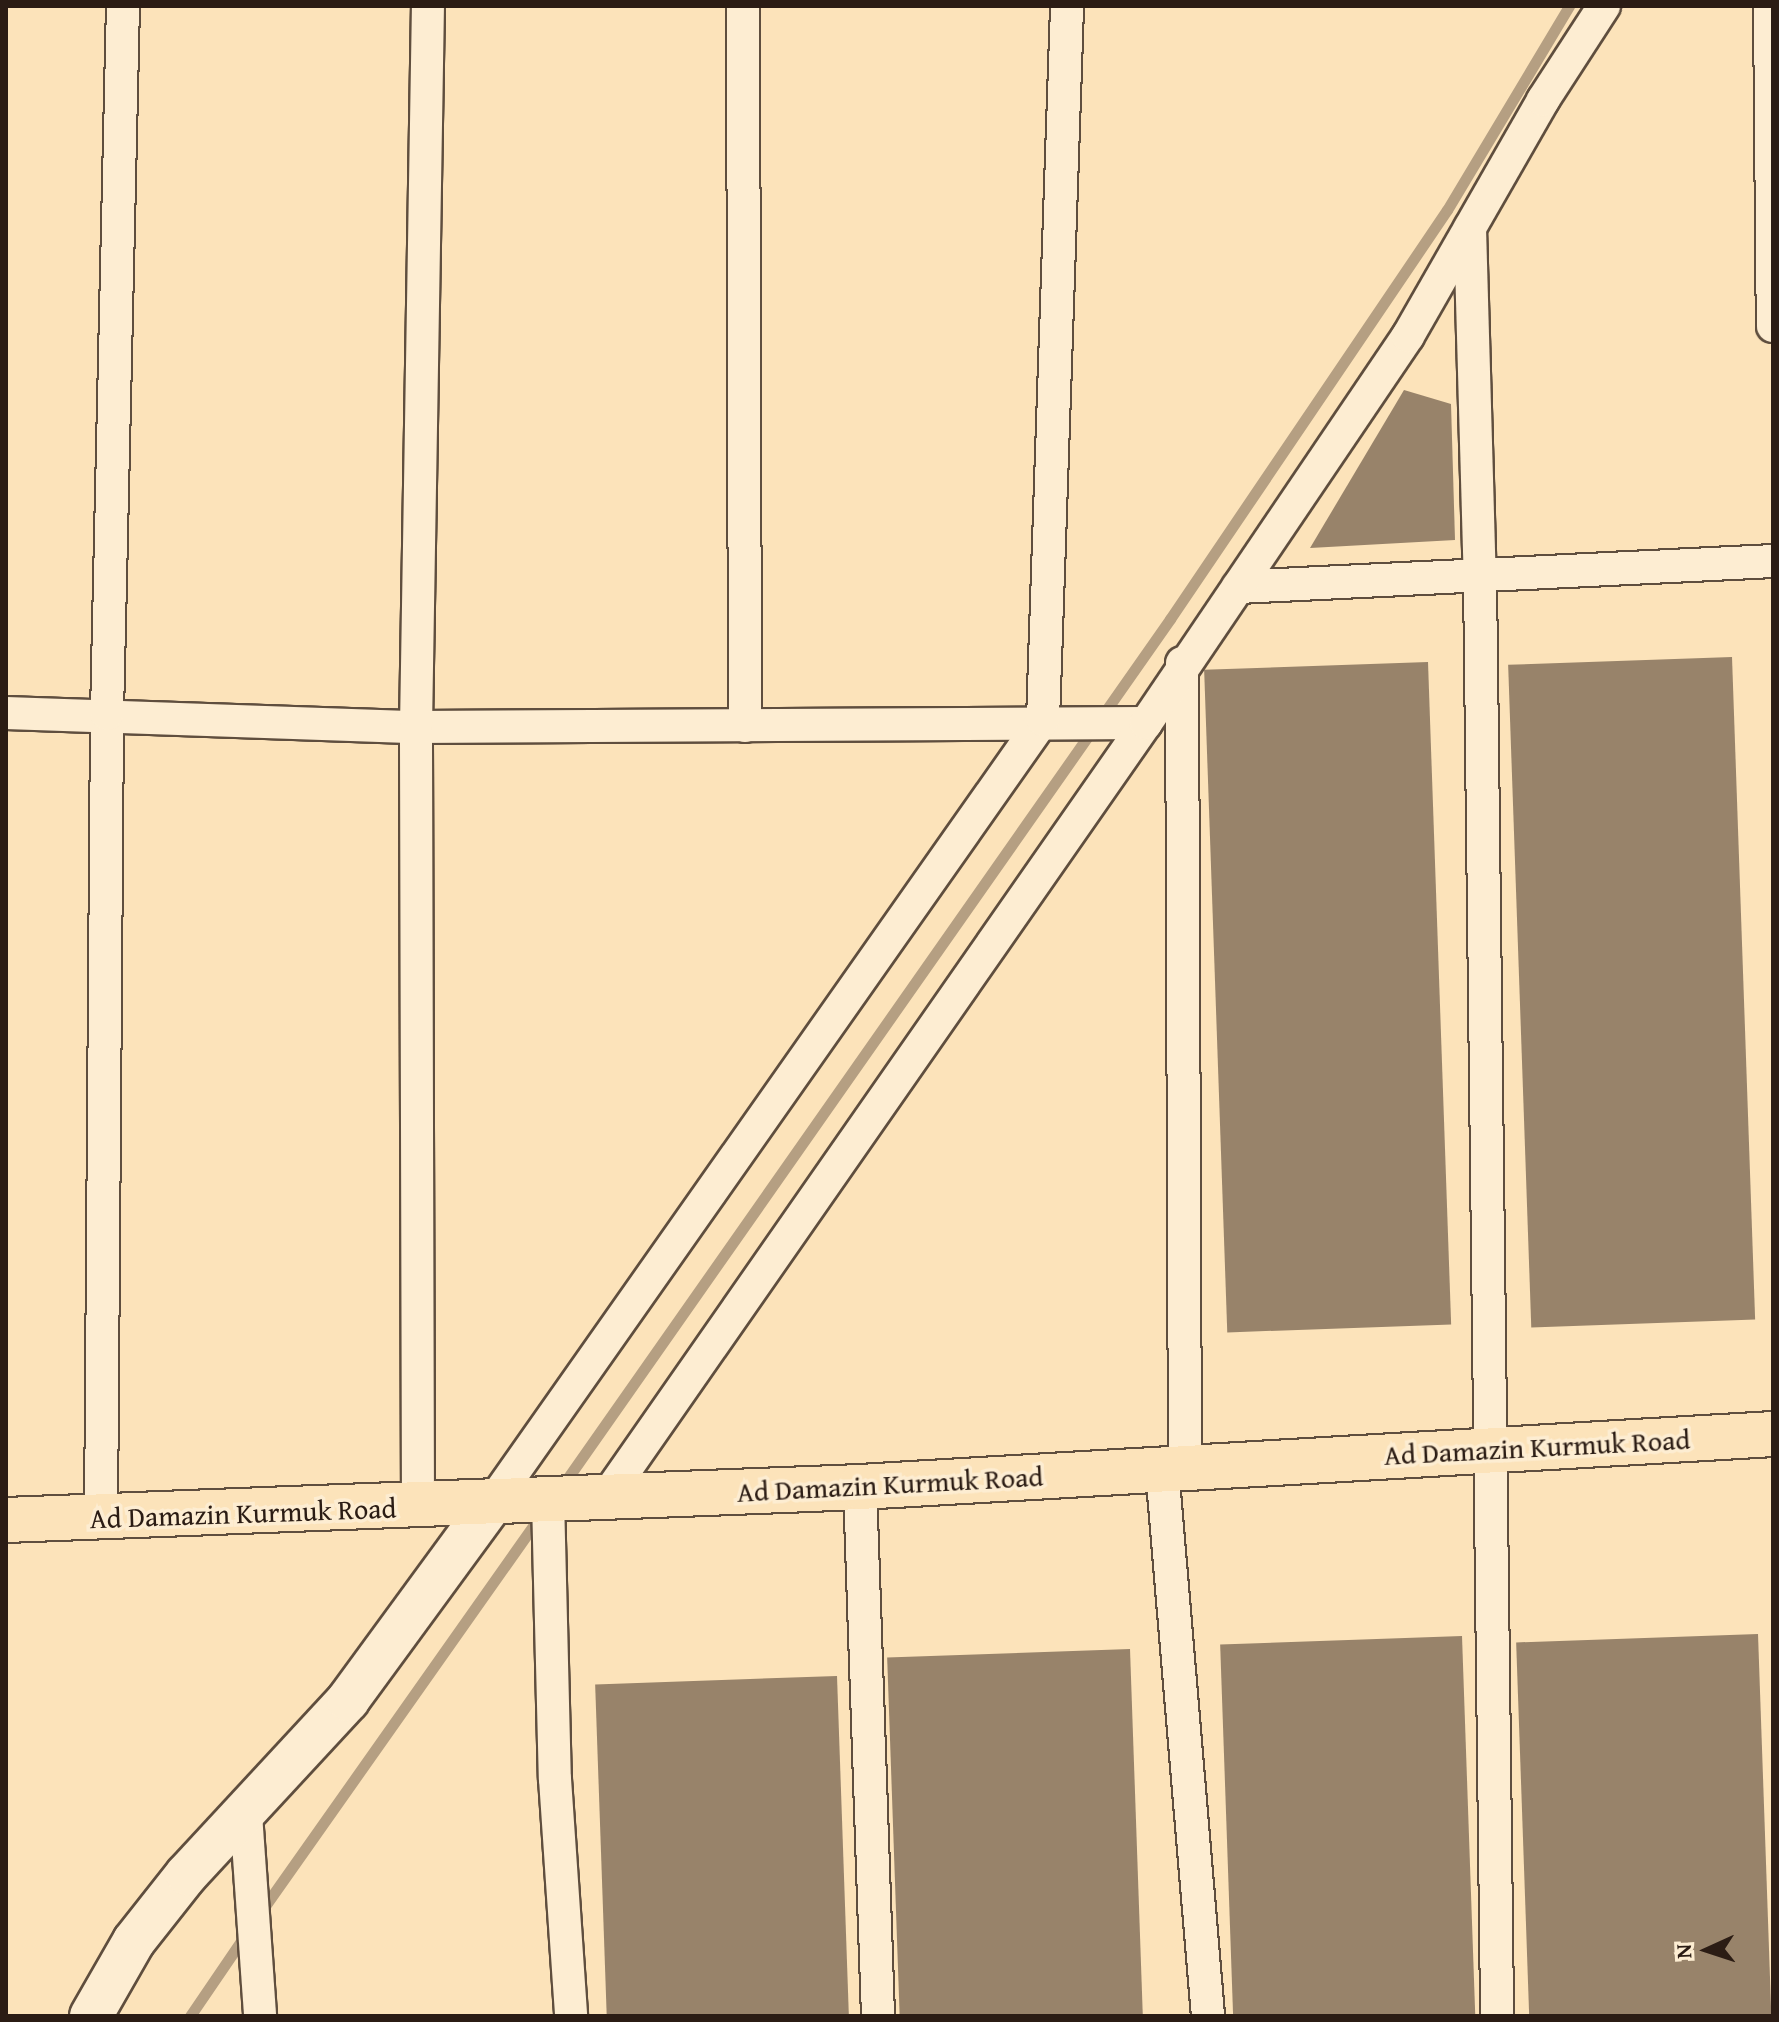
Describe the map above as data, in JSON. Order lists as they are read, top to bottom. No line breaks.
{"streets":{"highway":["Ad Damazin Kurmuk Road"]},"north":"left"}
